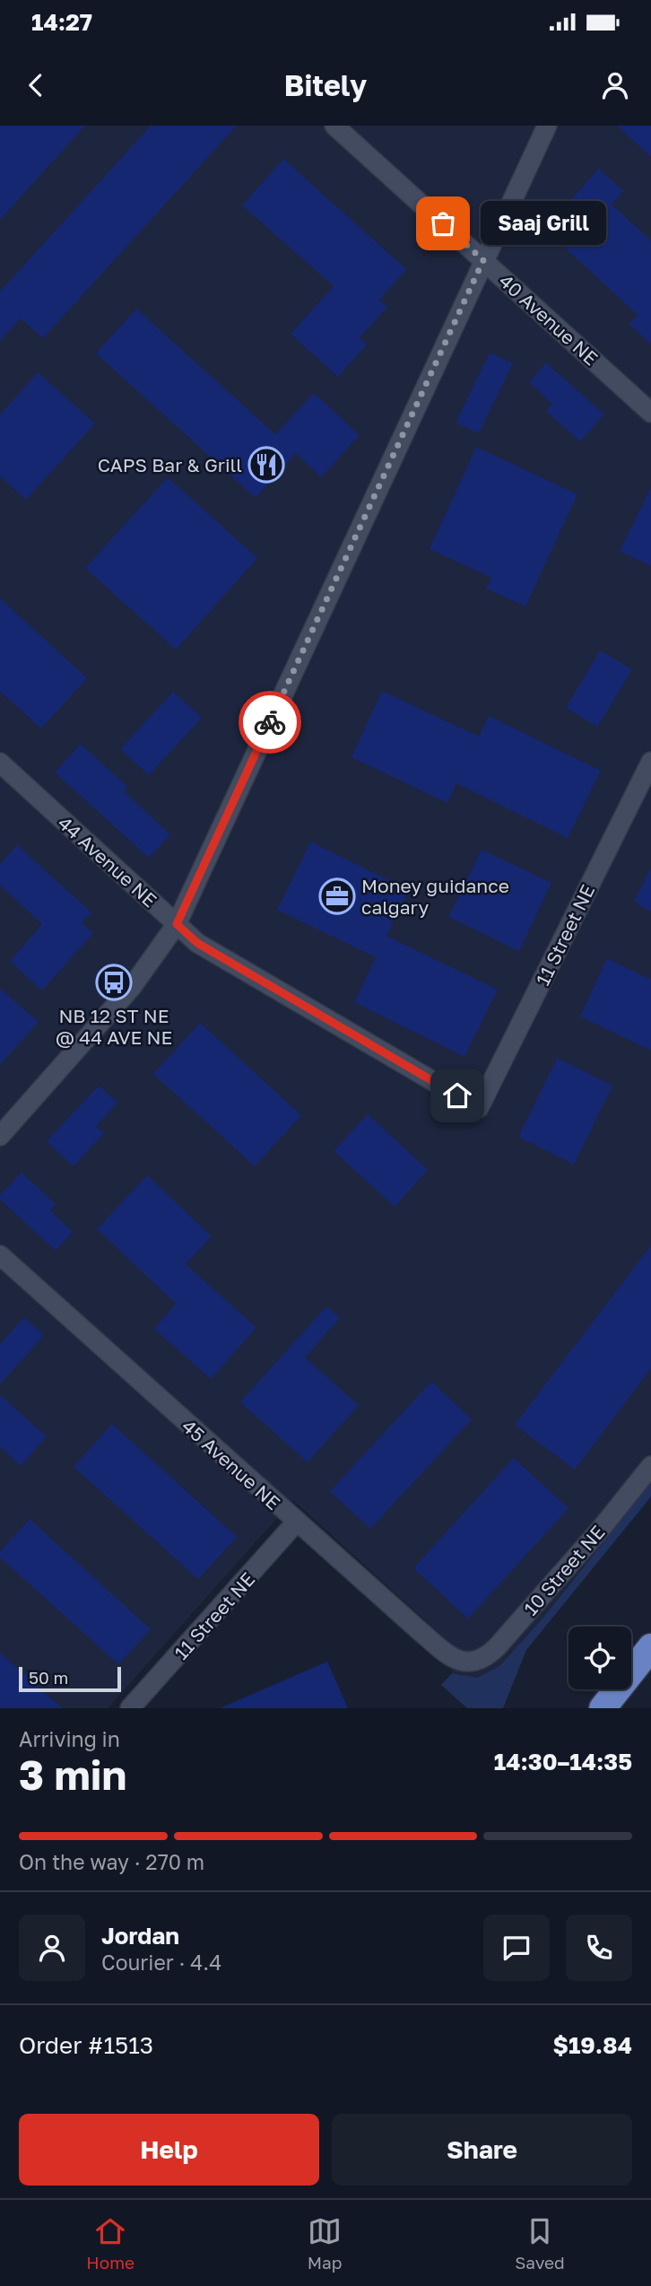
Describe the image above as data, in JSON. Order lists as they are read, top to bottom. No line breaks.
{"streets":{"street":["40 Avenue NE","44 Avenue NE","11 Street NE","45 Avenue NE","10 Street NE"]},"crossings":[["44 Avenue NE","11 Street NE"],["11 Street NE","45 Avenue NE"],["45 Avenue NE","10 Street NE"]],"places":{"other":["Saaj Grill"],"restaurant":["CAPS Bar & Grill"],"office":["Money guidance calgary"],"bus stop":["NB 12 ST NE @ 44 AVE NE"]},"scale_bar":"50 m","page":{"status":"14:27","header":"Bitely","bubble":"Saaj Grill","scale":"50 m","heading":["3 min","Arriving in","14:30–14:35"],"panel":["Jordan","Courier · 4.4","Order #1513","$19.84"],"bar":"On the way · 270 m","buttons":["Help","Share"],"tabs":["Home","Map","Saved"]}}
